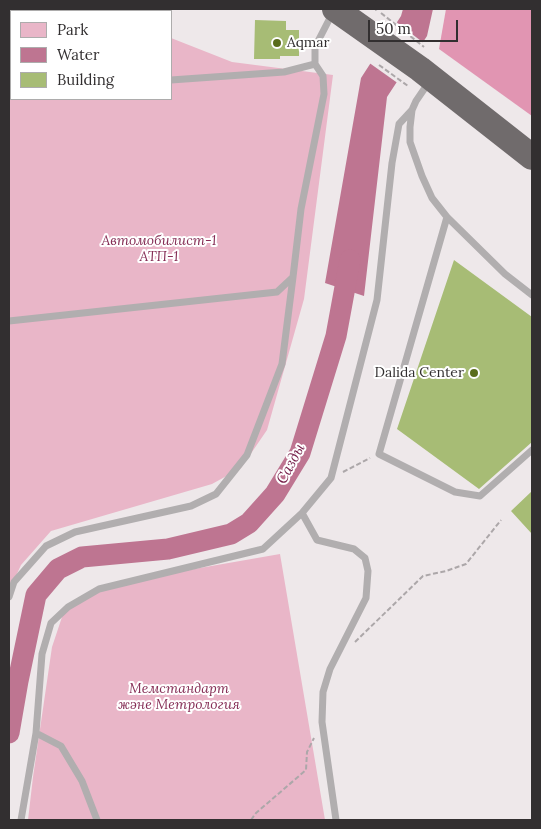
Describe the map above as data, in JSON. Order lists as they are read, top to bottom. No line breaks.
{"water":["Сазды"],"parks":["Автомобилист-1 АТП-1","Мемстандарт және Метрология"],"places":["Aqmar","Dalida Center"],"legend":["Park","Water","Building"],"scale_bar":"50 m"}
